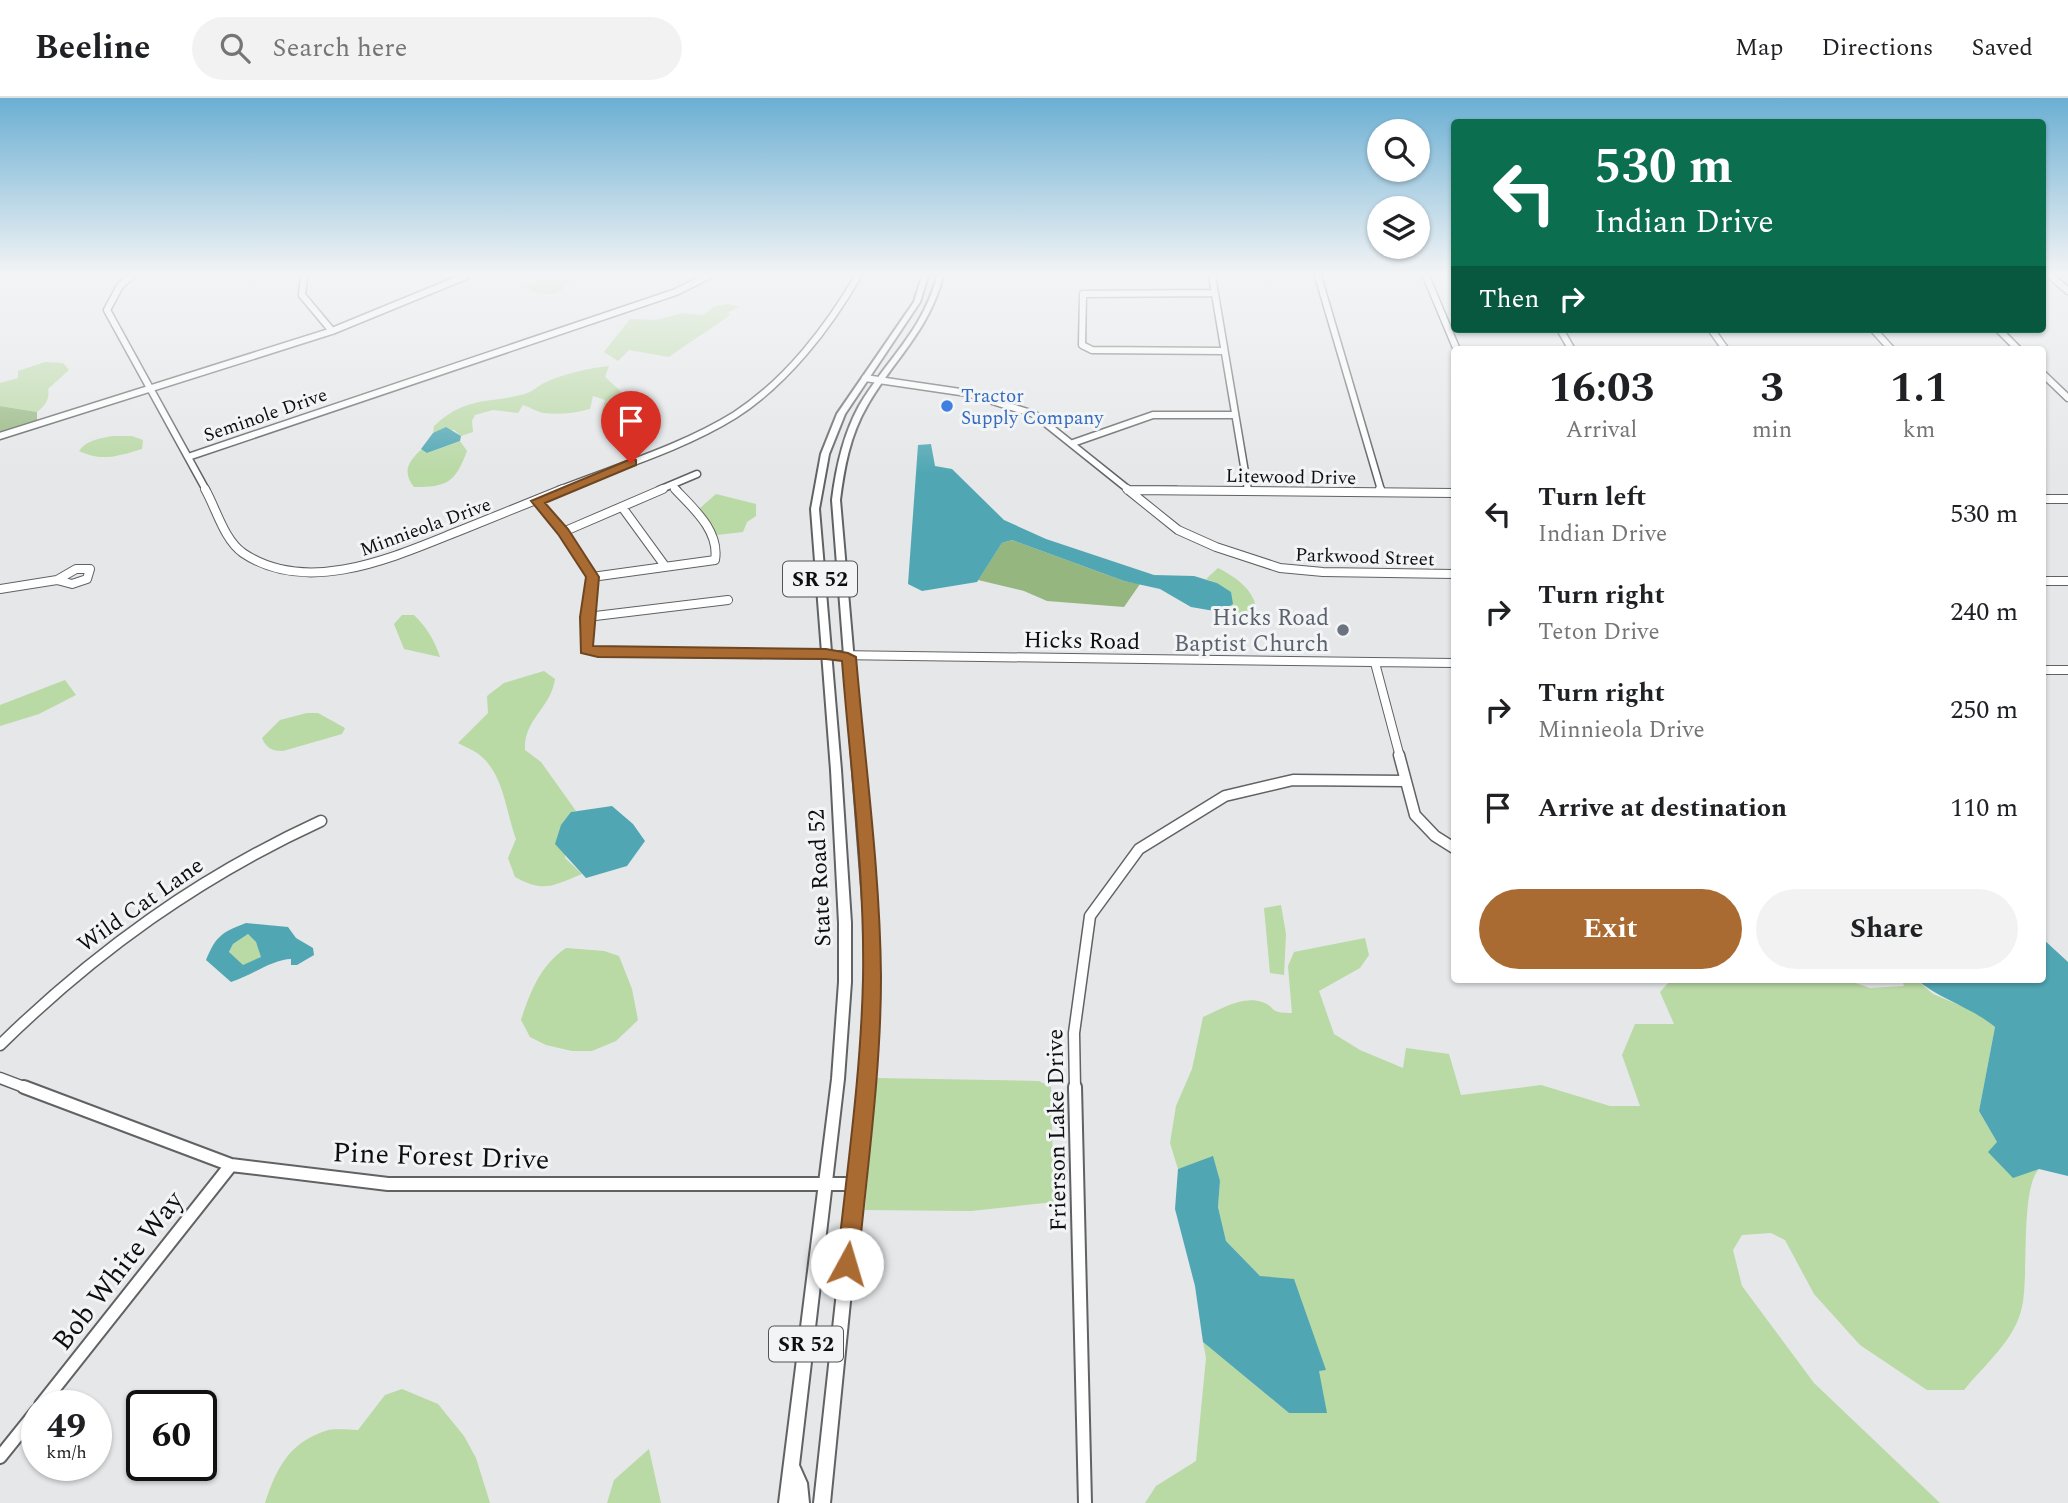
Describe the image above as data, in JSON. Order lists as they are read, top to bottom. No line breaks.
{"streets":{"main road":["SR 52","State Road 52"],"street":["Seminole Drive","Litewood Drive","Minnieola Drive","Parkwood Street","Hicks Road","Wild Cat Lane","Frierson Lake Drive","Pine Forest Drive","Bob White Way"]},"crossings":[["Seminole Drive","Minnieola Drive"],["Litewood Drive","Parkwood Street"],["Parkwood Street","State Road 52"],["Hicks Road","State Road 52"],["State Road 52","Pine Forest Drive"],["Pine Forest Drive","Bob White Way"]],"places":["Tractor Supply Company","Hicks Road Baptist Church"],"page":{"header":"Beeline","search":"Search here","nav":["Map","Directions","Saved"],"turn":["530 m","Indian Drive"],"then":"Then","eta":["16:03","Arrival","3","min","1.1","km"],"list":[{"name":"Turn left","note":"Indian Drive","value":"530 m"},{"name":"Turn right","note":"Teton Drive","value":"240 m"},{"name":"Turn right","note":"Minnieola Drive","value":"250 m"},{"name":"Arrive at destination","value":"110 m"}],"buttons":["Exit","Share"],"speed":"49 km/h","limit":"60"}}
